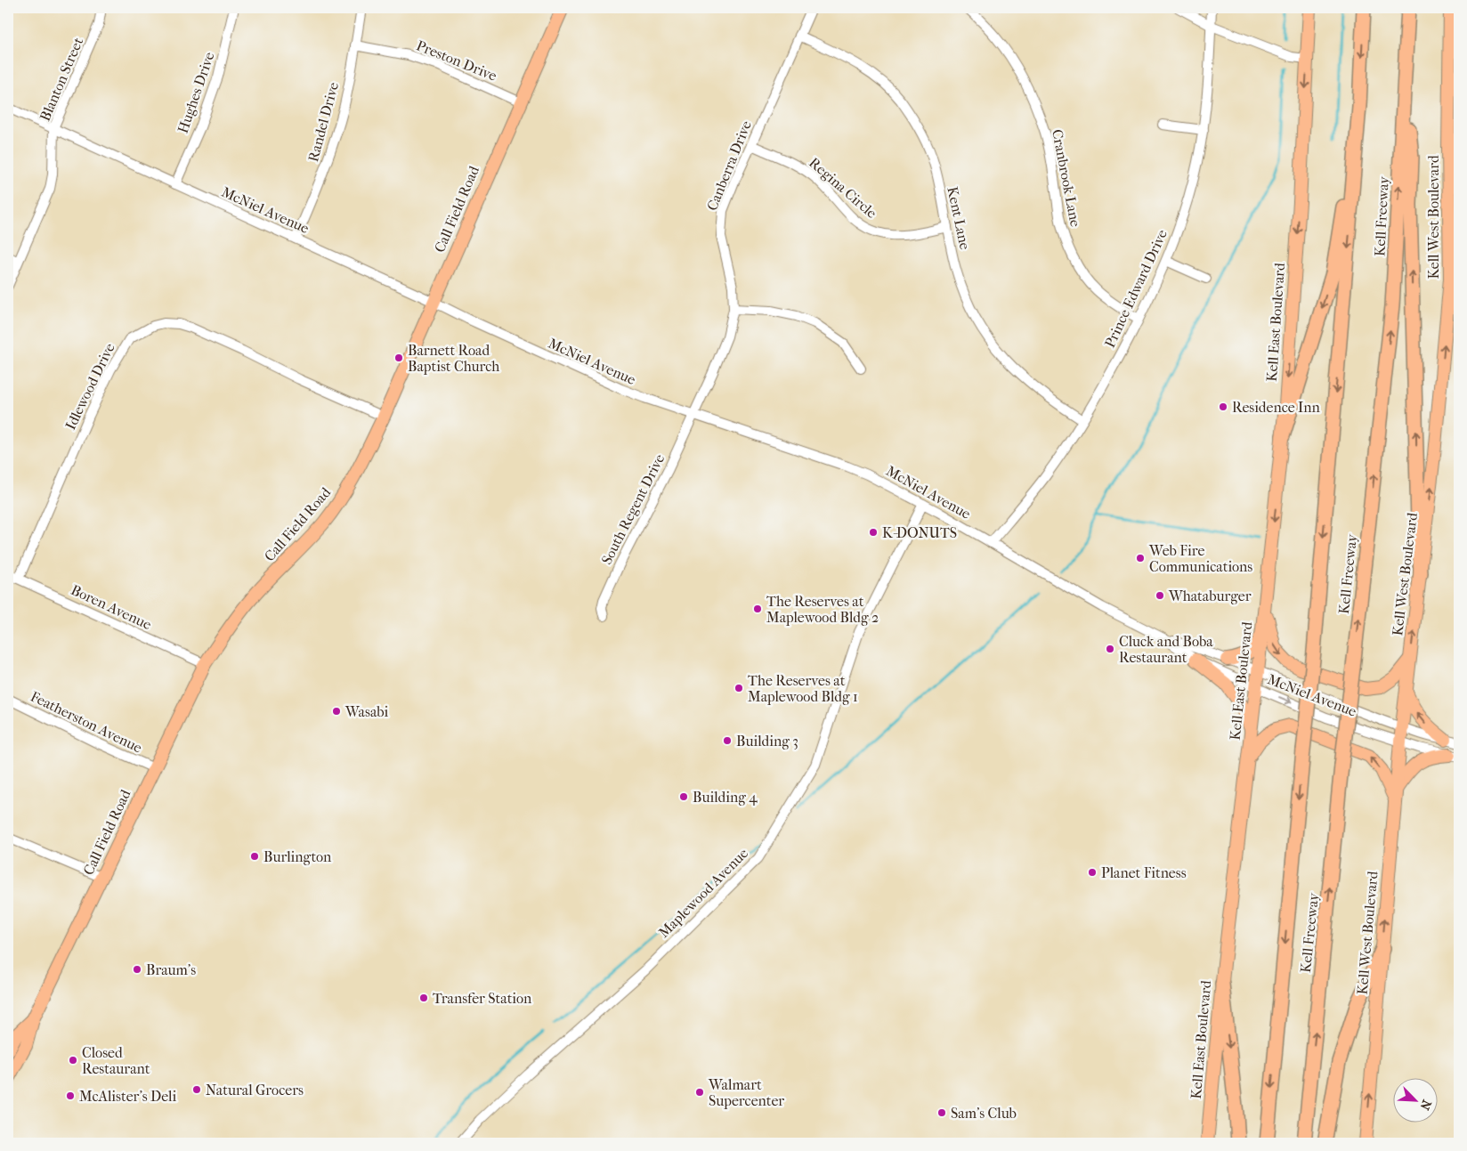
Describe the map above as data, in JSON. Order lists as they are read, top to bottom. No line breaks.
{"streets":{"highway":["Kell Freeway"],"main road":["Call Field Road","Kell West Boulevard","Kell East Boulevard"],"street":["Preston Drive","Blanton Street","Hughes Drive","Randel Drive","Canberra Drive","Cranbrook Lane","Regina Circle","McNiel Avenue","Kent Lane","Prince Edward Drive","Idlewood Drive","South Regent Drive","Boren Avenue","Featherston Avenue","Maplewood Avenue"]},"crossings":[["Preston Drive","Randel Drive"],["Preston Drive","Call Field Road"],["Blanton Street","McNiel Avenue"],["Hughes Drive","McNiel Avenue"],["Randel Drive","McNiel Avenue"],["Canberra Drive","Regina Circle"],["Canberra Drive","McNiel Avenue"],["Canberra Drive","Kent Lane"],["Canberra Drive","South Regent Drive"],["Cranbrook Lane","Prince Edward Drive"],["Regina Circle","Kent Lane"],["Call Field Road","McNiel Avenue"],["Call Field Road","Idlewood Drive"],["Call Field Road","Boren Avenue"],["Call Field Road","Featherston Avenue"],["McNiel Avenue","Kell West Boulevard"],["McNiel Avenue","Prince Edward Drive"],["McNiel Avenue","Kell East Boulevard"],["McNiel Avenue","South Regent Drive"],["McNiel Avenue","Maplewood Avenue"],["Kent Lane","Prince Edward Drive"],["Idlewood Drive","Boren Avenue"]],"one_way":["Kell West Boulevard","Kell East Boulevard"],"places":["Barnett Road Baptist Church","Residence Inn","K-DONUTS","Web Fire Communications","Whataburger","The Reserves at Maplewood Bldg 2","Cluck and Boba Restaurant","The Reserves at Maplewood Bldg 1","Wasabi","Building 3","Building 4","Burlington","Planet Fitness","Braum's","Transfer Station","Closed Restaurant","Natural Grocers","Walmart Supercenter","McAlister's Deli","Sam's Club"],"north":"bottom right"}
